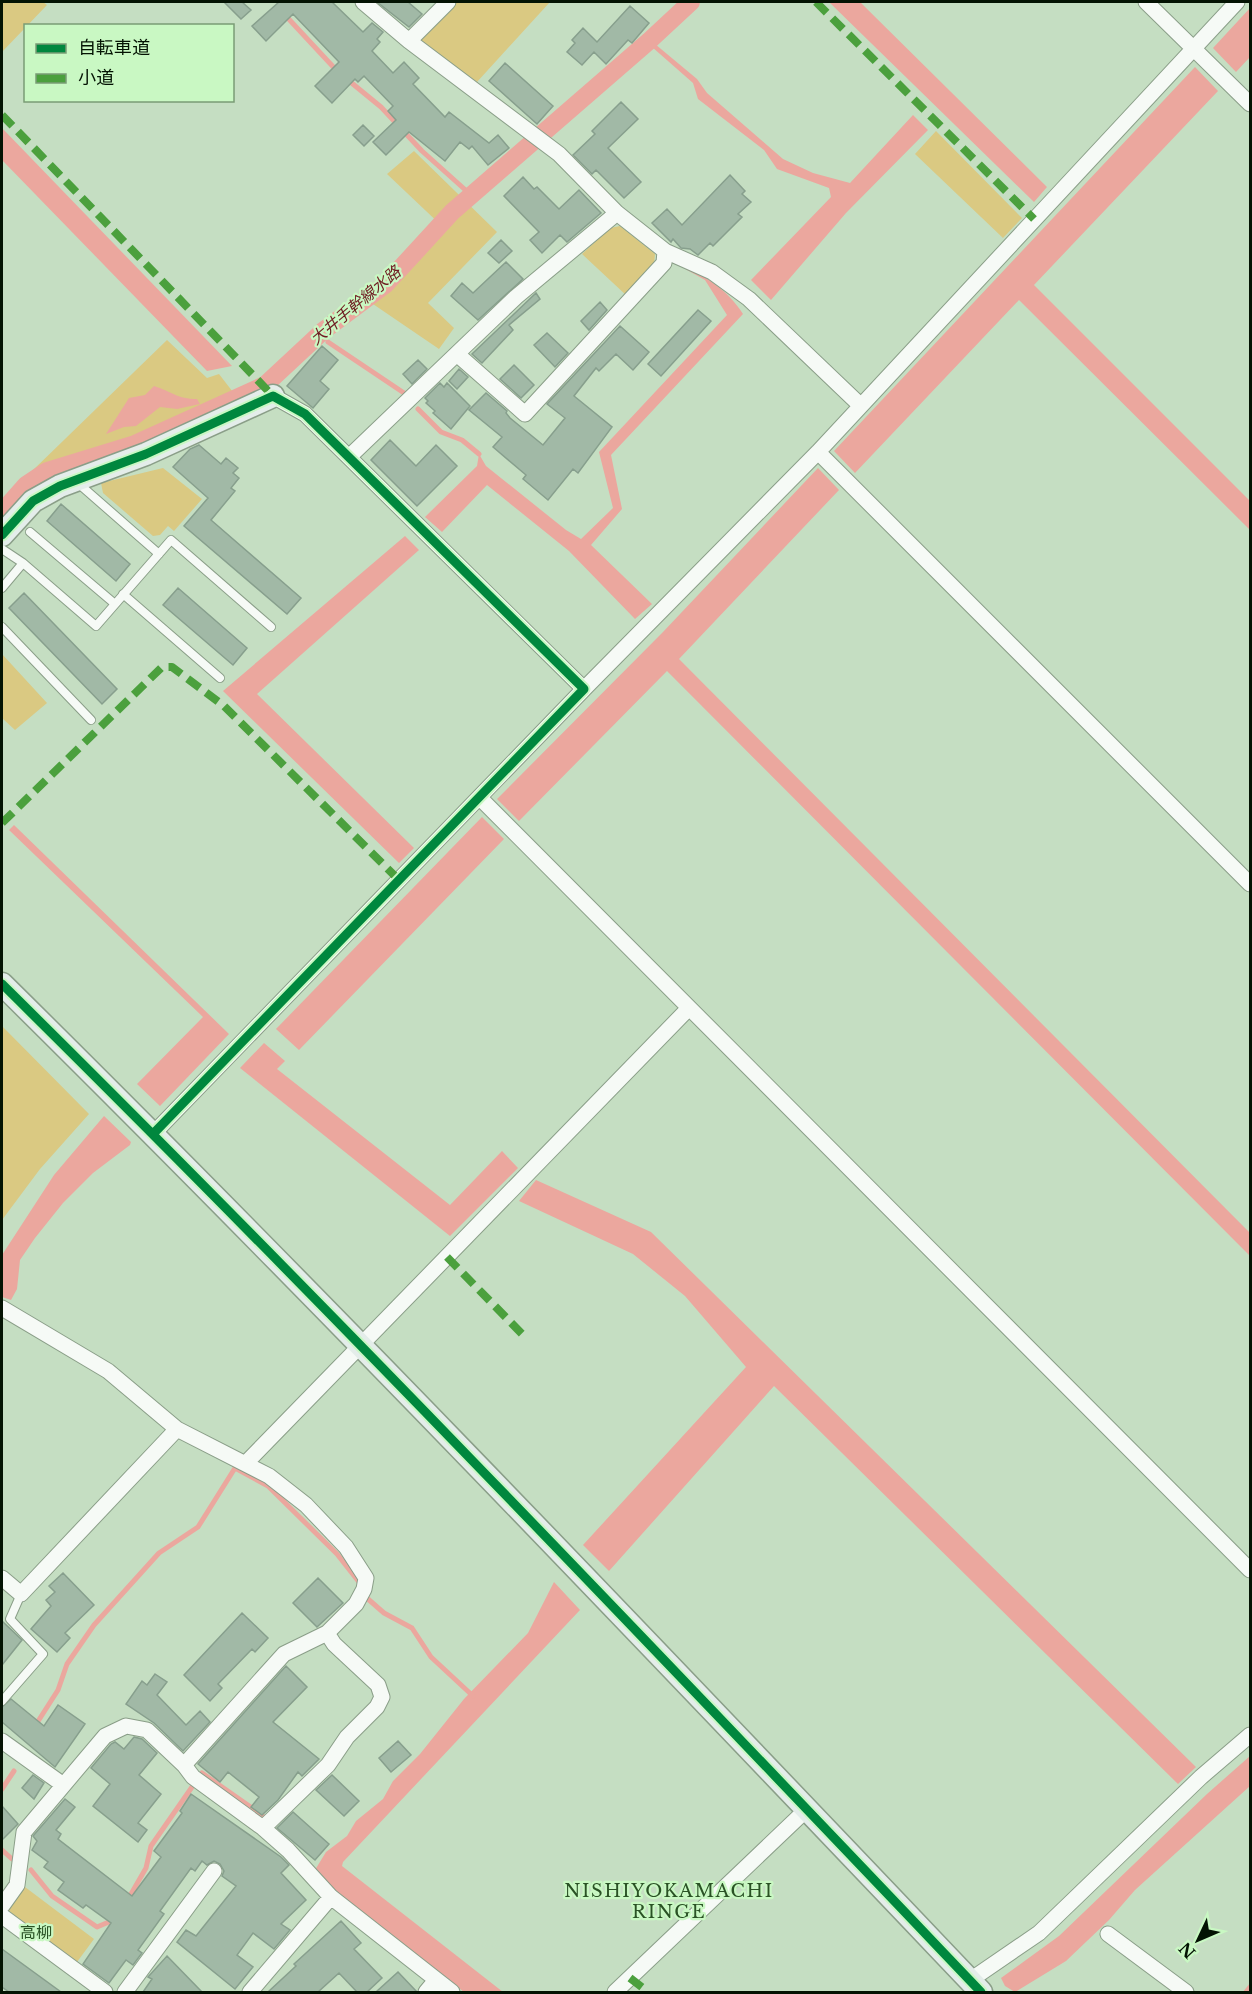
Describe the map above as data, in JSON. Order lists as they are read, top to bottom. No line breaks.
{"districts":["NISHIYOKAMACHI RINGE","高柳"],"water":["大井手幹線水路"],"legend":["自転車道","小道"],"north":"bottom left"}
